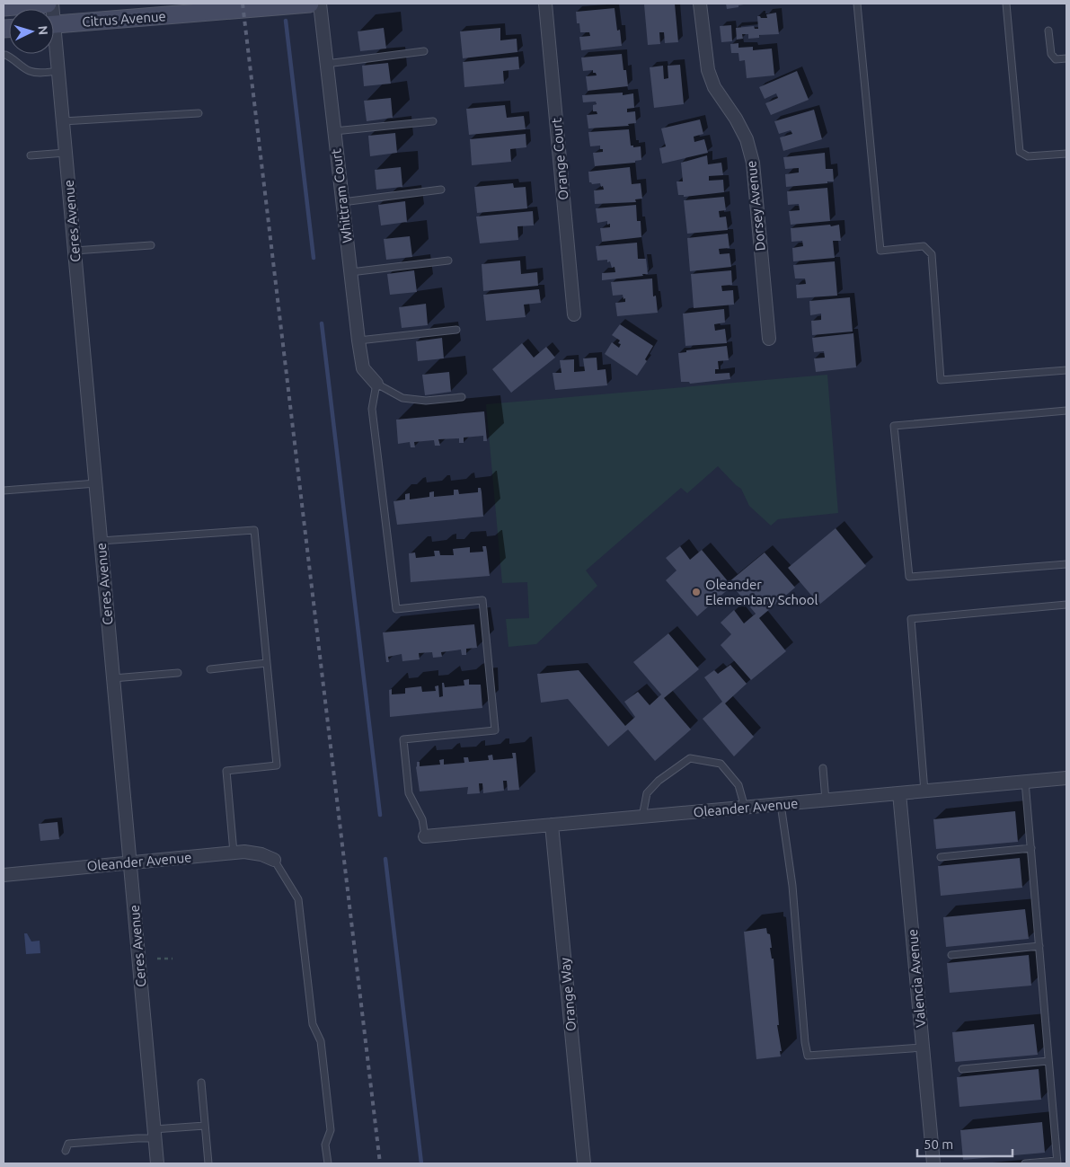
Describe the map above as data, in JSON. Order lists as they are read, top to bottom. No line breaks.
{"streets":{"main road":["Citrus Avenue"],"street":["Orange Court","Whittram Court","Dorsey Avenue","Ceres Avenue","Oleander Avenue","Valencia Avenue","Orange Way"]},"crossings":[["Ceres Avenue","Oleander Avenue"],["Oleander Avenue","Valencia Avenue"],["Oleander Avenue","Orange Way"]],"places":["Oleander Elementary School"],"scale_bar":"50 m","north":"right"}
